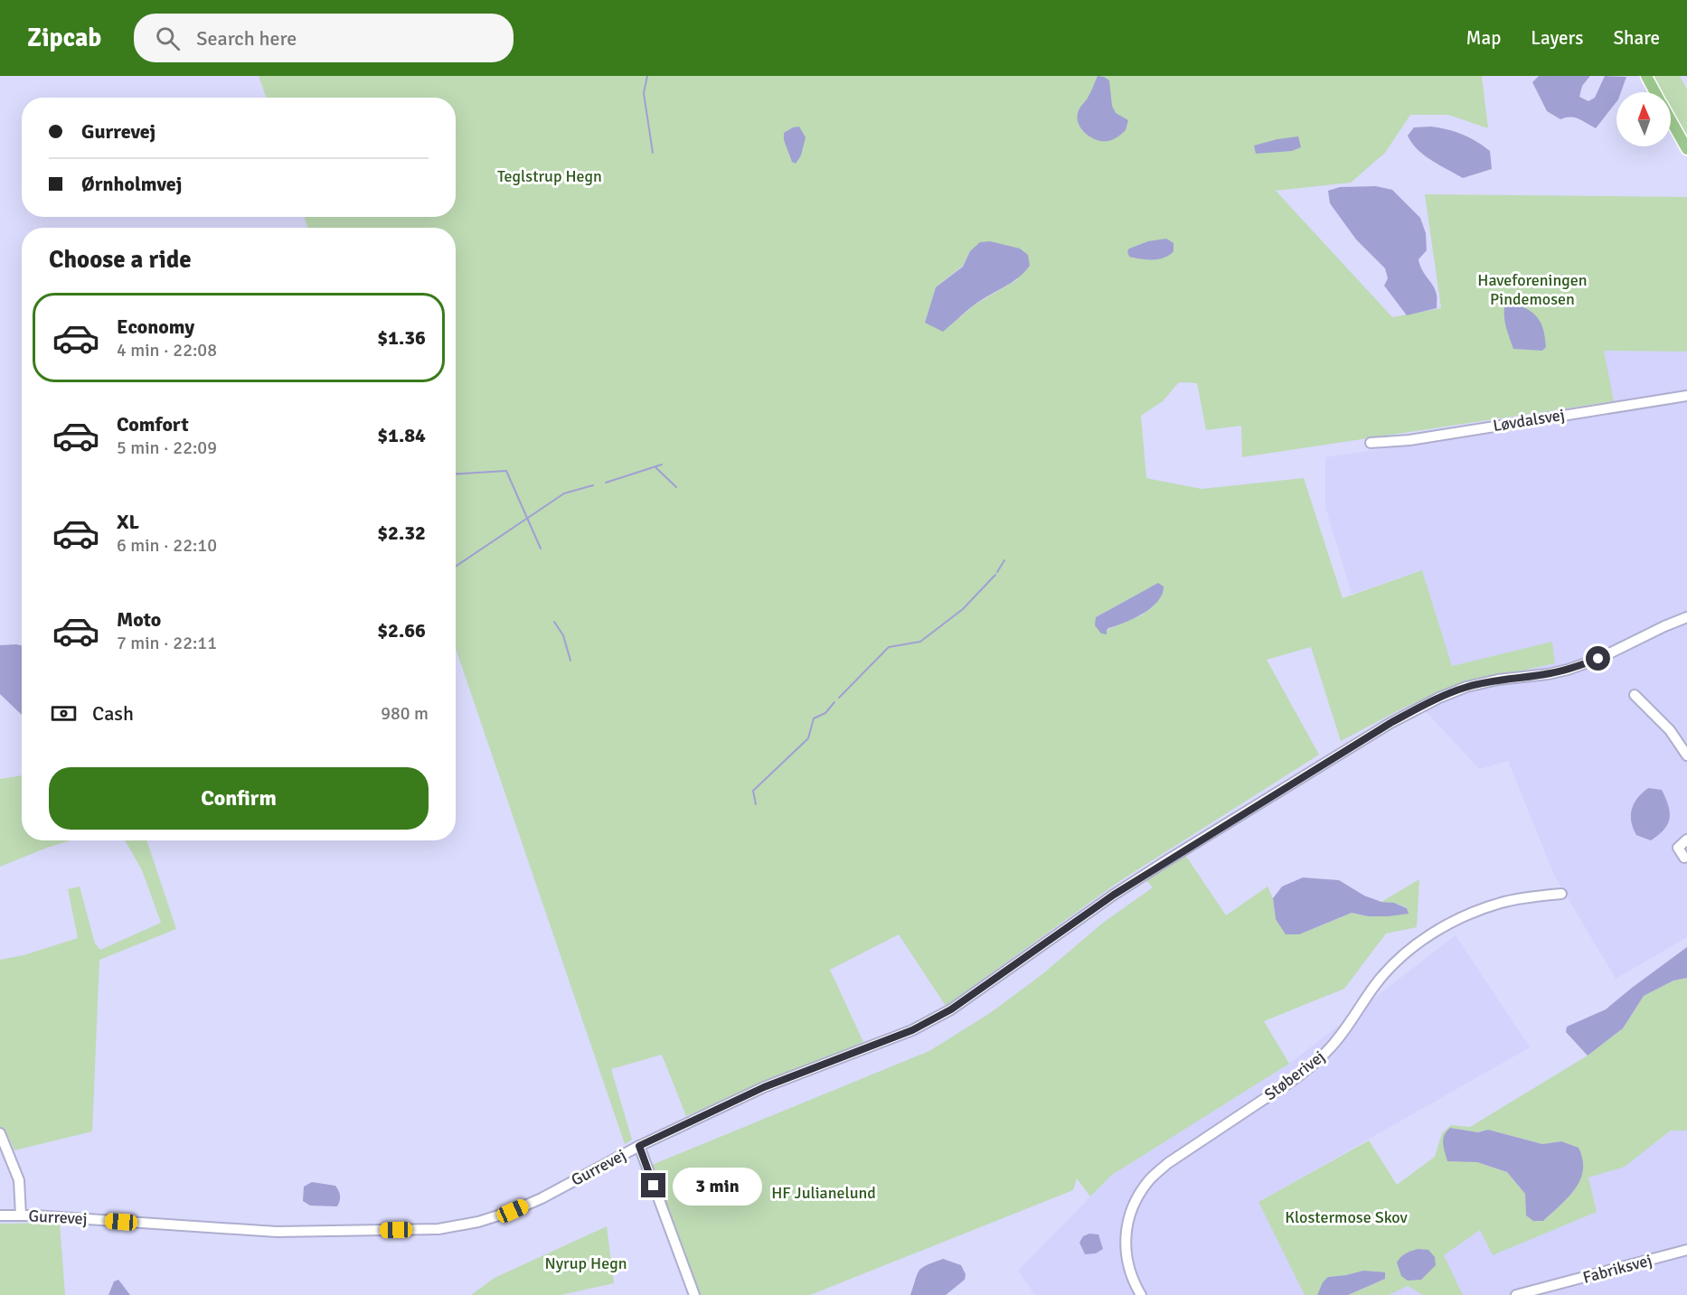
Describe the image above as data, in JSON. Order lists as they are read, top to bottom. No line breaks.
{"streets":{"street":["Løvdalsvej","Støberivej","Gurrevej","Fabriksvej"]},"parks":["Teglstrup Hegn","Haveforeningen Pindemosen","HF Julianelund","Klostermose Skov","Nyrup Hegn"],"north":"top","page":{"header":"Zipcab","search":"Search here","nav":["Map","Layers","Share"],"banner":["Gurrevej","Ørnholmvej"],"heading":"Choose a ride","list":[{"name":"Economy","note":"4 min · 22:08","value":"$1.36"},{"name":"Comfort","note":"5 min · 22:09","value":"$1.84"},{"name":"XL","note":"6 min · 22:10","value":"$2.32"},{"name":"Moto","note":"7 min · 22:11","value":"$2.66"}],"pay":["Cash","980 m"],"buttons":"Confirm","bubble":"3 min"}}
